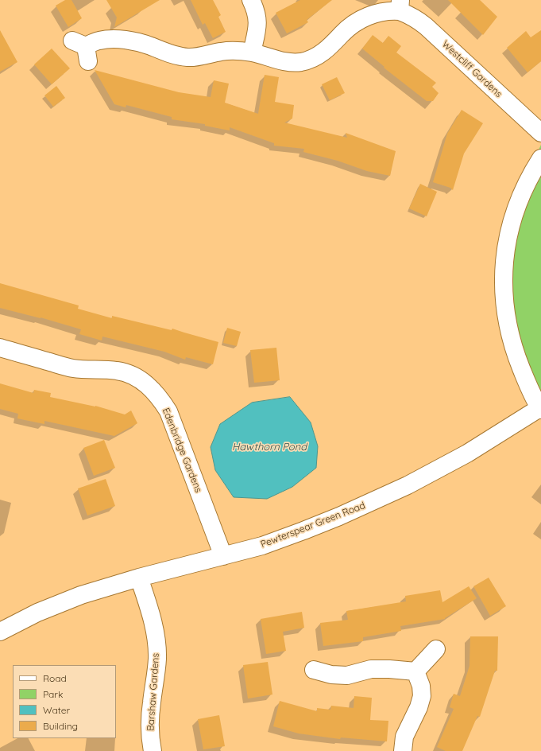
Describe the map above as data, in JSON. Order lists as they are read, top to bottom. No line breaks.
{"streets":{"street":["Westcliff Gardens","Edenbridge Gardens","Pewterspear Green Road","Barshaw Gardens"]},"crossings":[["Edenbridge Gardens","Pewterspear Green Road"],["Pewterspear Green Road","Barshaw Gardens"]],"water":["Hawthorn Pond"],"legend":["Road","Park","Water","Building"]}
